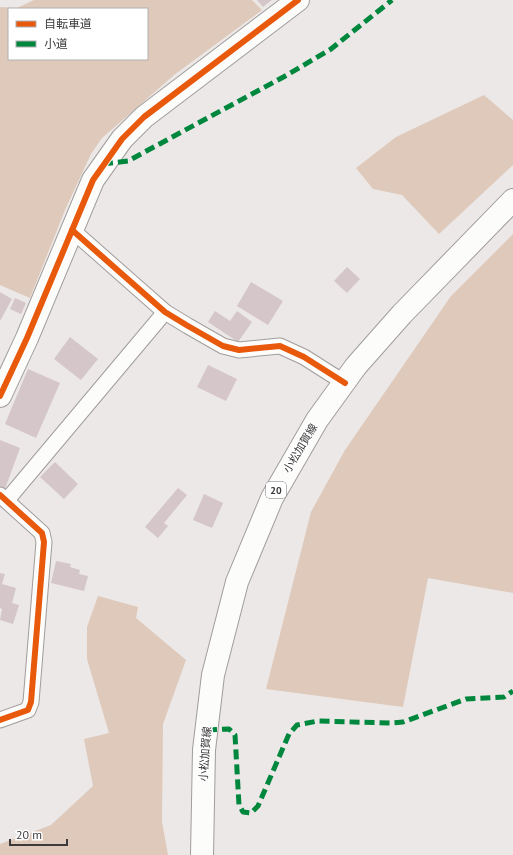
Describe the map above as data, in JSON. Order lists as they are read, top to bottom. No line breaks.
{"streets":{"main road":["小松加賀線","20"]},"legend":["自転車道","小道"],"scale_bar":"20 m"}
